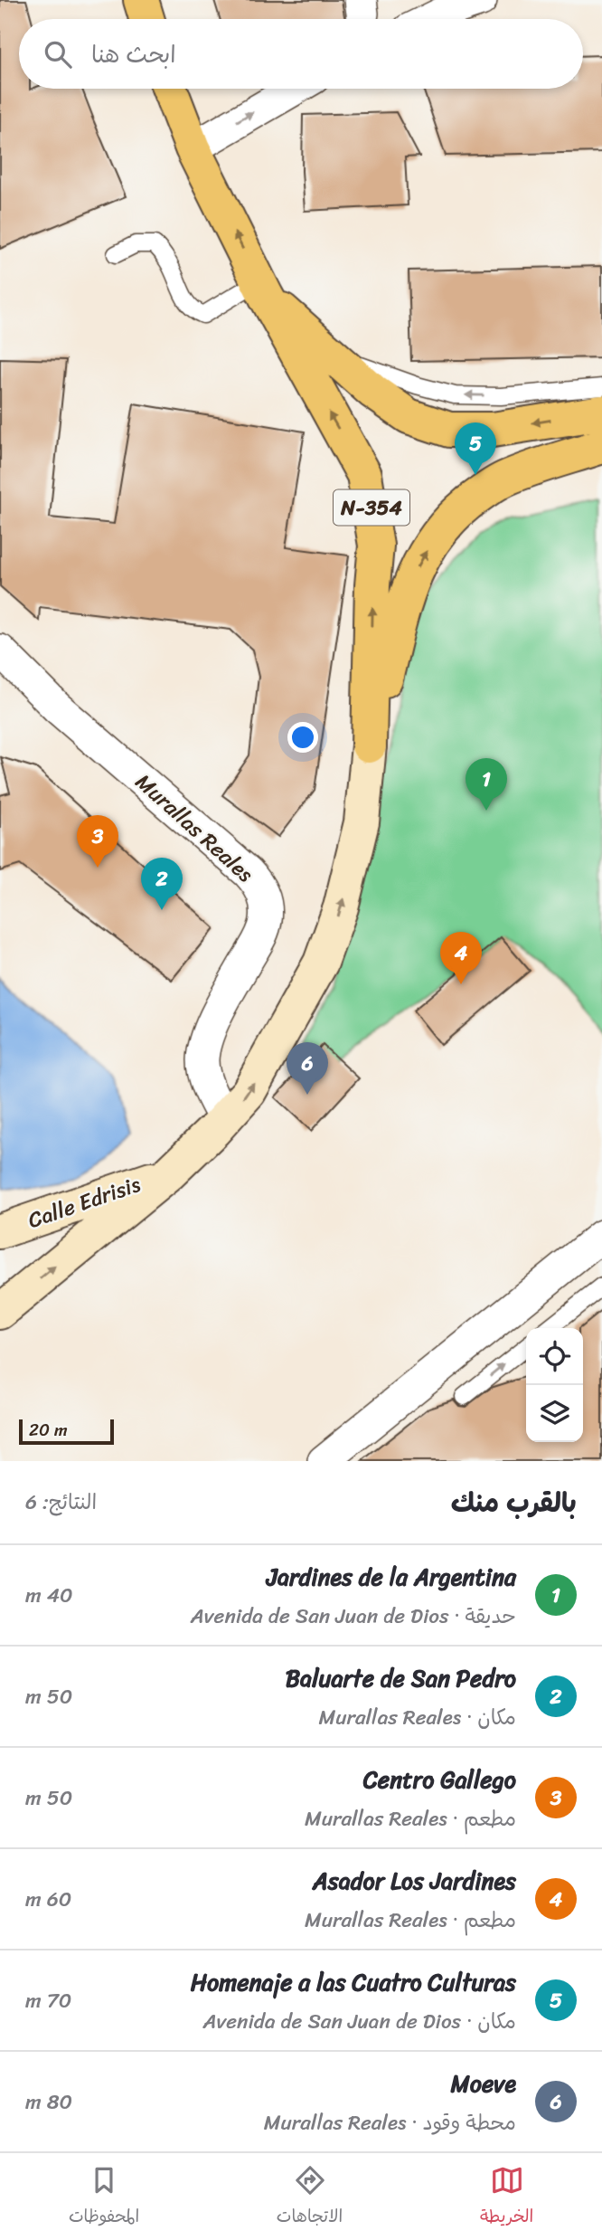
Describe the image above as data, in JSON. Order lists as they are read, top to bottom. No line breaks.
{"streets":{"highway":["N-354"],"main road":["Calle Edrisis"],"street":["Murallas Reales"]},"crossings":[["N-354","Murallas Reales"],["N-354","Calle Edrisis"]],"scale_bar":"20 m","page":{"search":"ابحث هنا","pins":["5","1","3","2","4","6"],"scale":"20 m","heading":["بالقرب منك","النتائج: 6"],"list":[{"mark":"1","name":"Jardines de la Argentina","note":"حديقة · Avenida de San Juan de Dios","value":"40 m"},{"mark":"2","name":"Baluarte de San Pedro","note":"مكان · Murallas Reales","value":"50 m"},{"mark":"3","name":"Centro Gallego","note":"مطعم · Murallas Reales","value":"50 m"},{"mark":"4","name":"Asador Los Jardines","note":"مطعم · Murallas Reales","value":"60 m"},{"mark":"5","name":"Homenaje a las Cuatro Culturas","note":"مكان · Avenida de San Juan de Dios","value":"70 m"},{"mark":"6","name":"Moeve","note":"محطة وقود · Murallas Reales","value":"80 m"}],"nav":["الخريطة","الاتجاهات","المحفوظات"]}}
